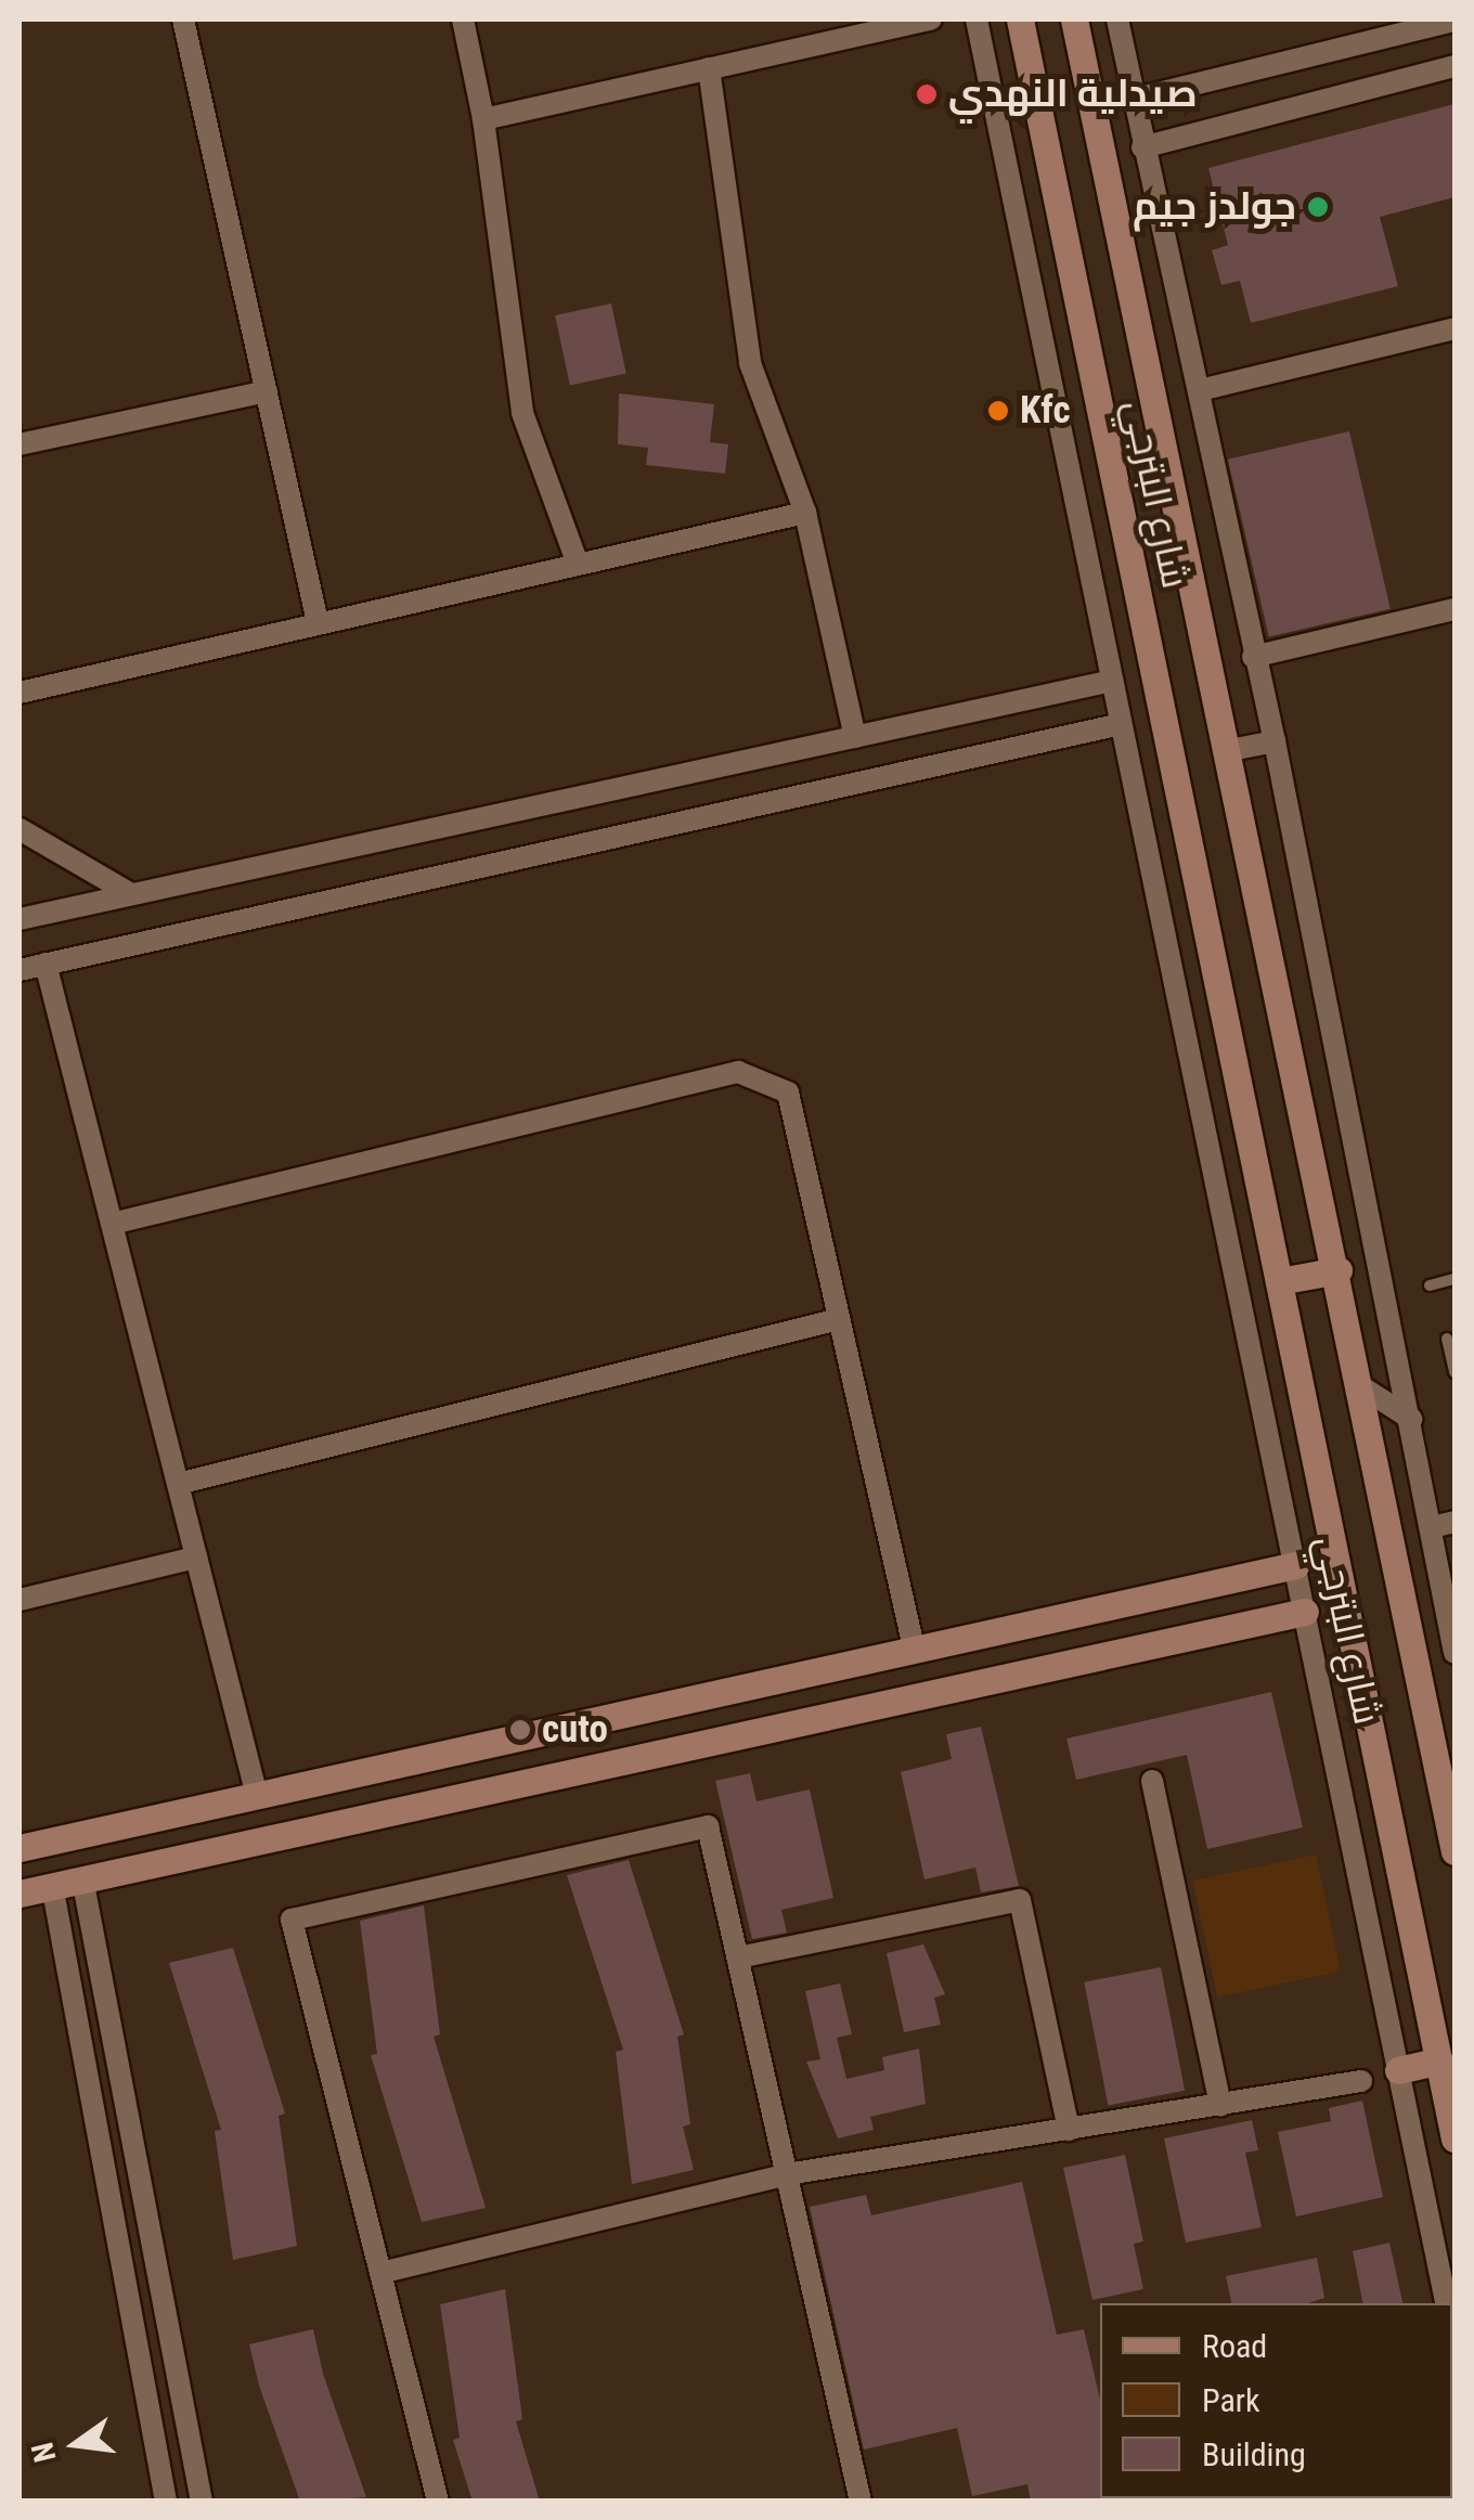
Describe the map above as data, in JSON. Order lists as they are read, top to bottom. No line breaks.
{"streets":{"main road":["شارع البترجي"]},"places":["صيدلية النهدي","جولدز جيم","Kfc","cuto"],"legend":["Road","Park","Building"],"north":"left"}
